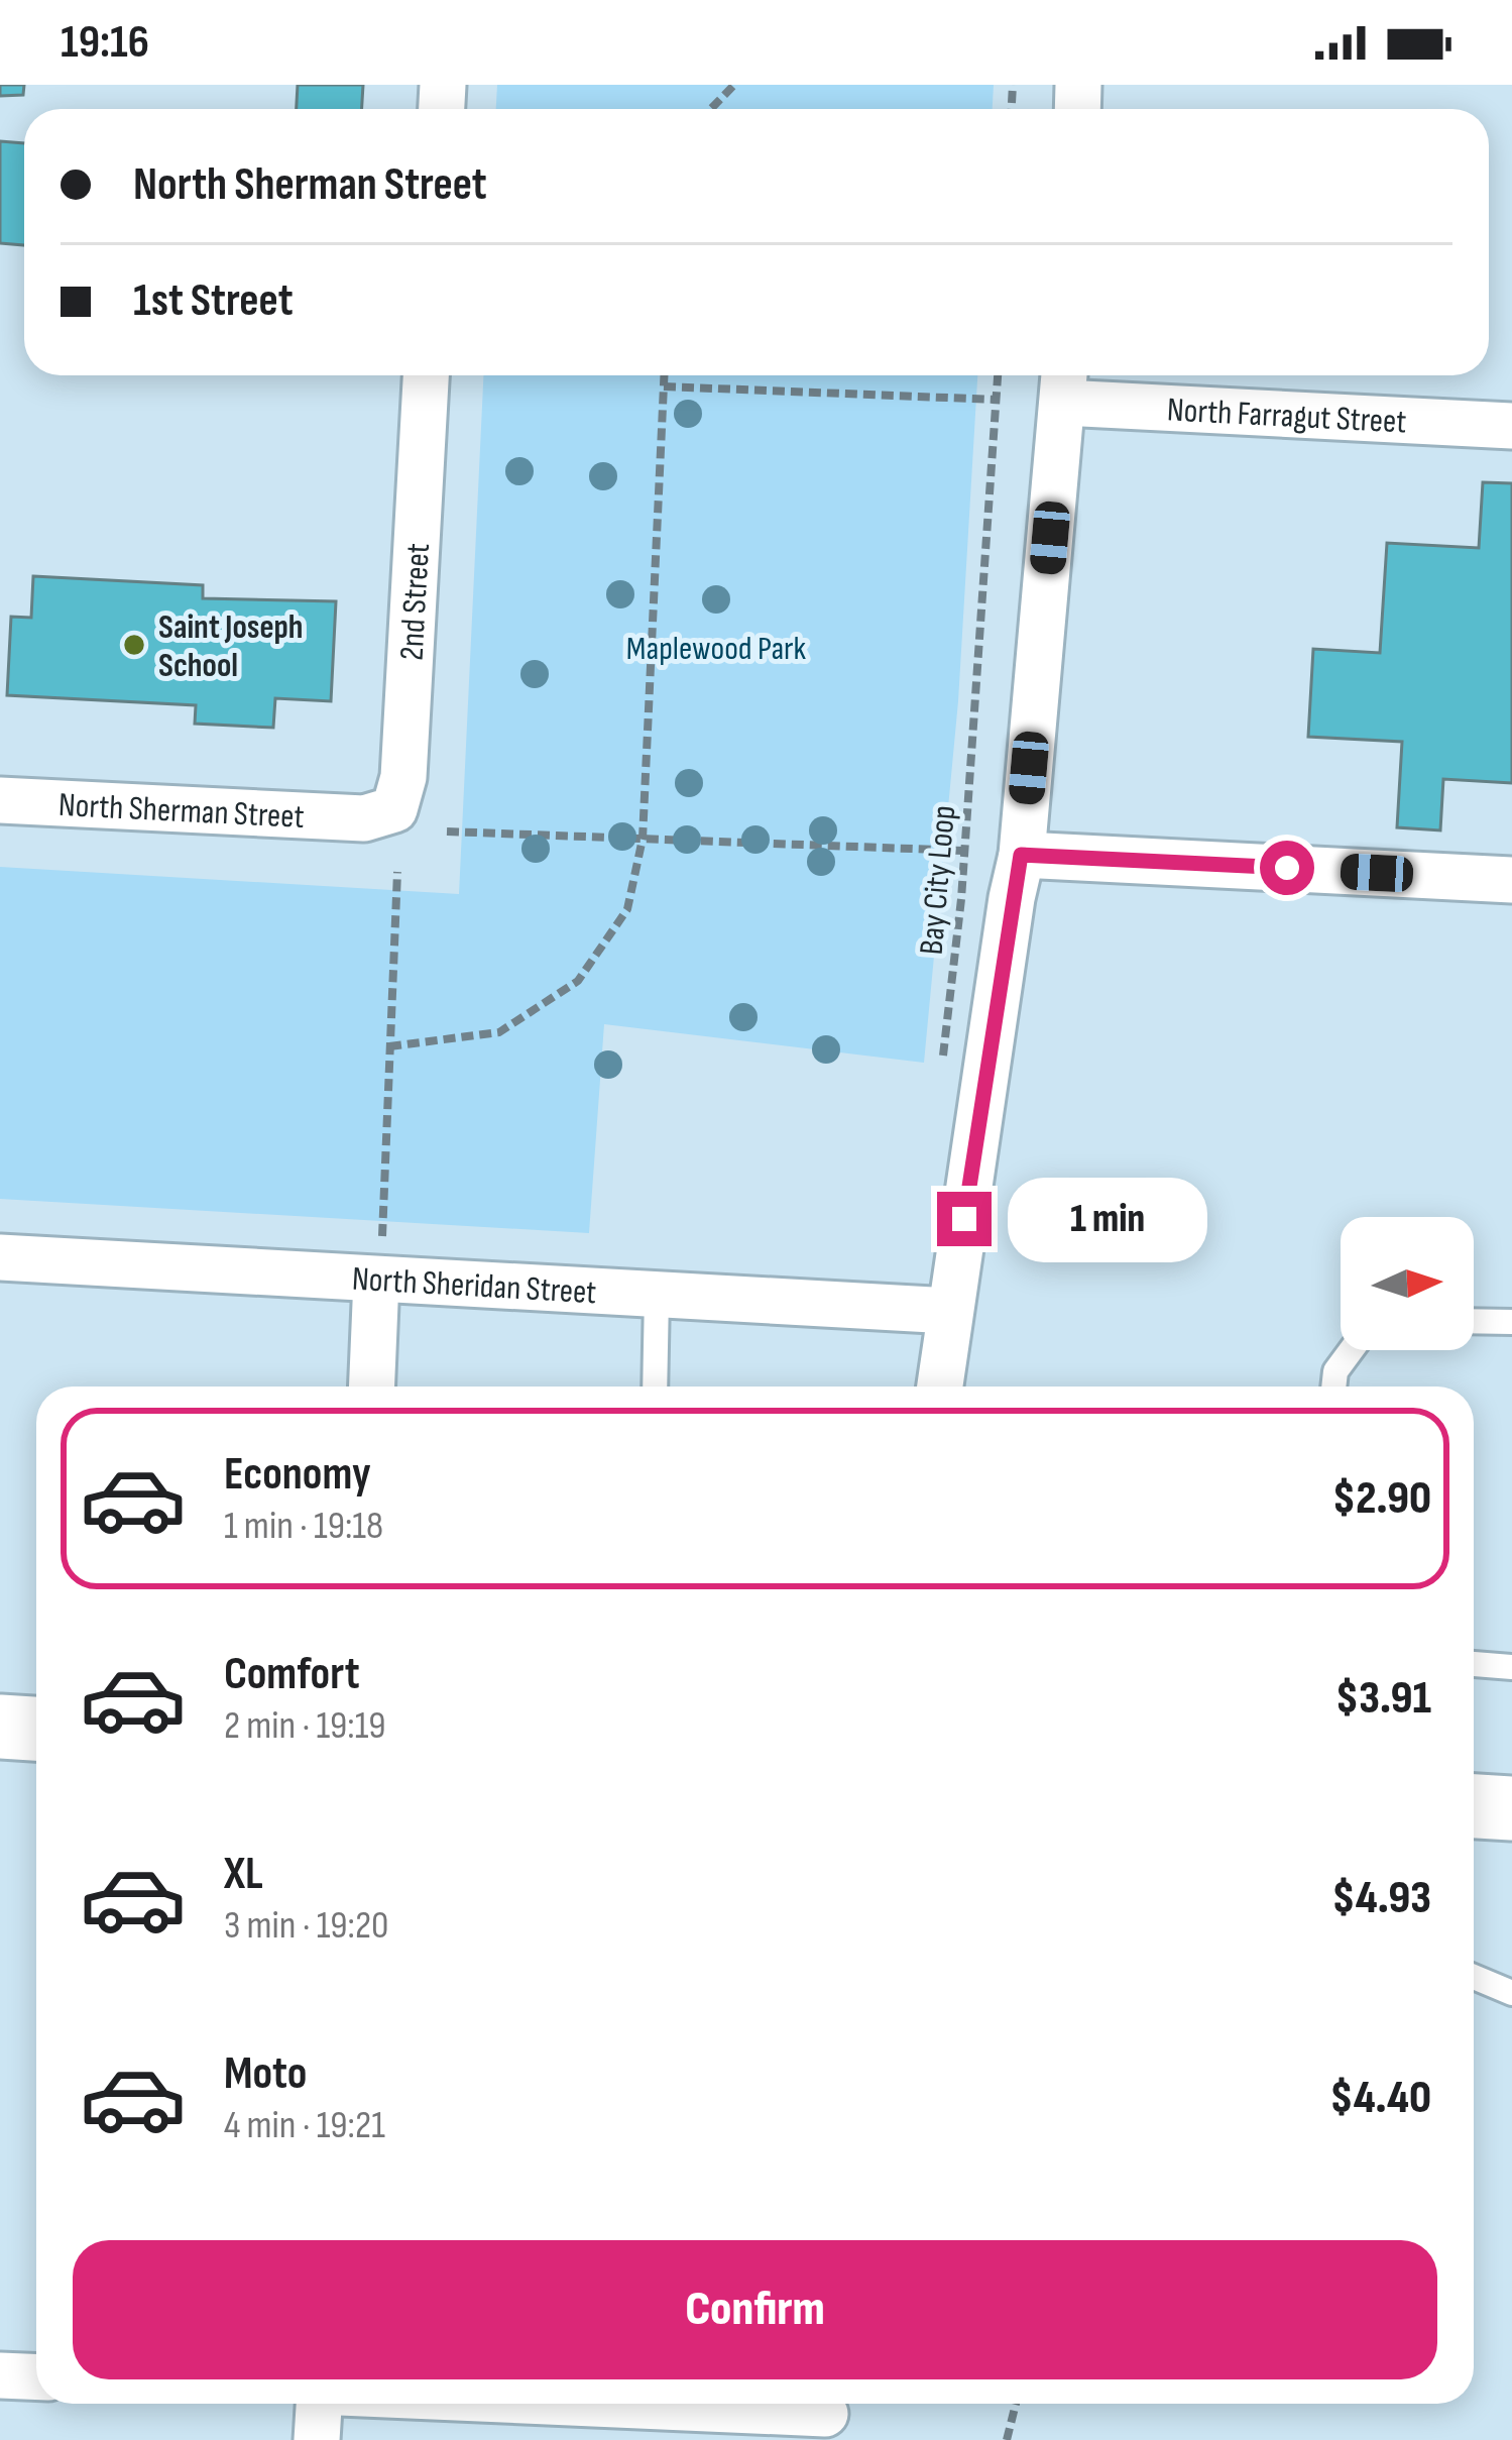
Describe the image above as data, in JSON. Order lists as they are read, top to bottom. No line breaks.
{"streets":{"street":["North Farragut Street","2nd Street","North Sherman Street","North Sheridan Street"],"path":["Bay City Loop"]},"crossings":[["2nd Street","North Sherman Street"]],"parks":["Maplewood Park"],"places":["Saint Joseph School"],"north":"right","page":{"status":"19:16","banner":["North Sherman Street","1st Street"],"bubble":"1 min","list":[{"name":"Economy","note":"1 min · 19:18","value":"$2.90"},{"name":"Comfort","note":"2 min · 19:19","value":"$3.91"},{"name":"XL","note":"3 min · 19:20","value":"$4.93"},{"name":"Moto","note":"4 min · 19:21","value":"$4.40"}],"buttons":"Confirm"}}
